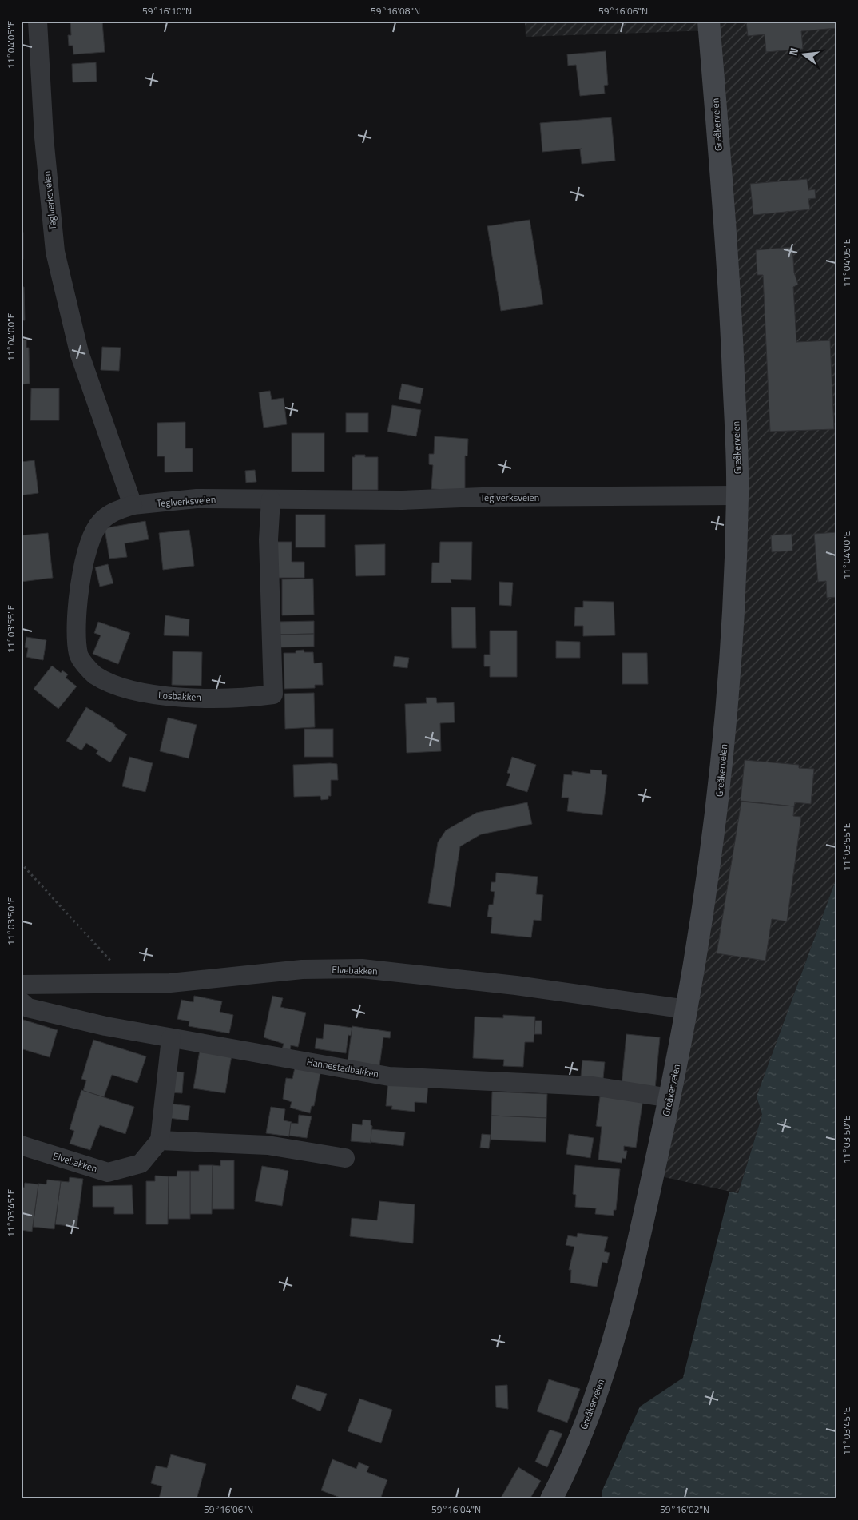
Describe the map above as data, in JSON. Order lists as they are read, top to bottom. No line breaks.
{"streets":{"main road":["Greåkerveien"],"street":["Teglverksveien","Losbakken","Elvebakken","Hannestadbakken"]},"crossings":[["Greåkerveien","Teglverksveien"],["Greåkerveien","Elvebakken"],["Greåkerveien","Hannestadbakken"],["Teglverksveien","Losbakken"]],"north":"left","coordinates":["59°16'10\"N","59°16'08\"N","59°16'06\"N","11°04'05\"E","11°04'00\"E","11°03'55\"E","11°03'50\"E","11°03'45\"E","59°16'04\"N","59°16'02\"N"]}
